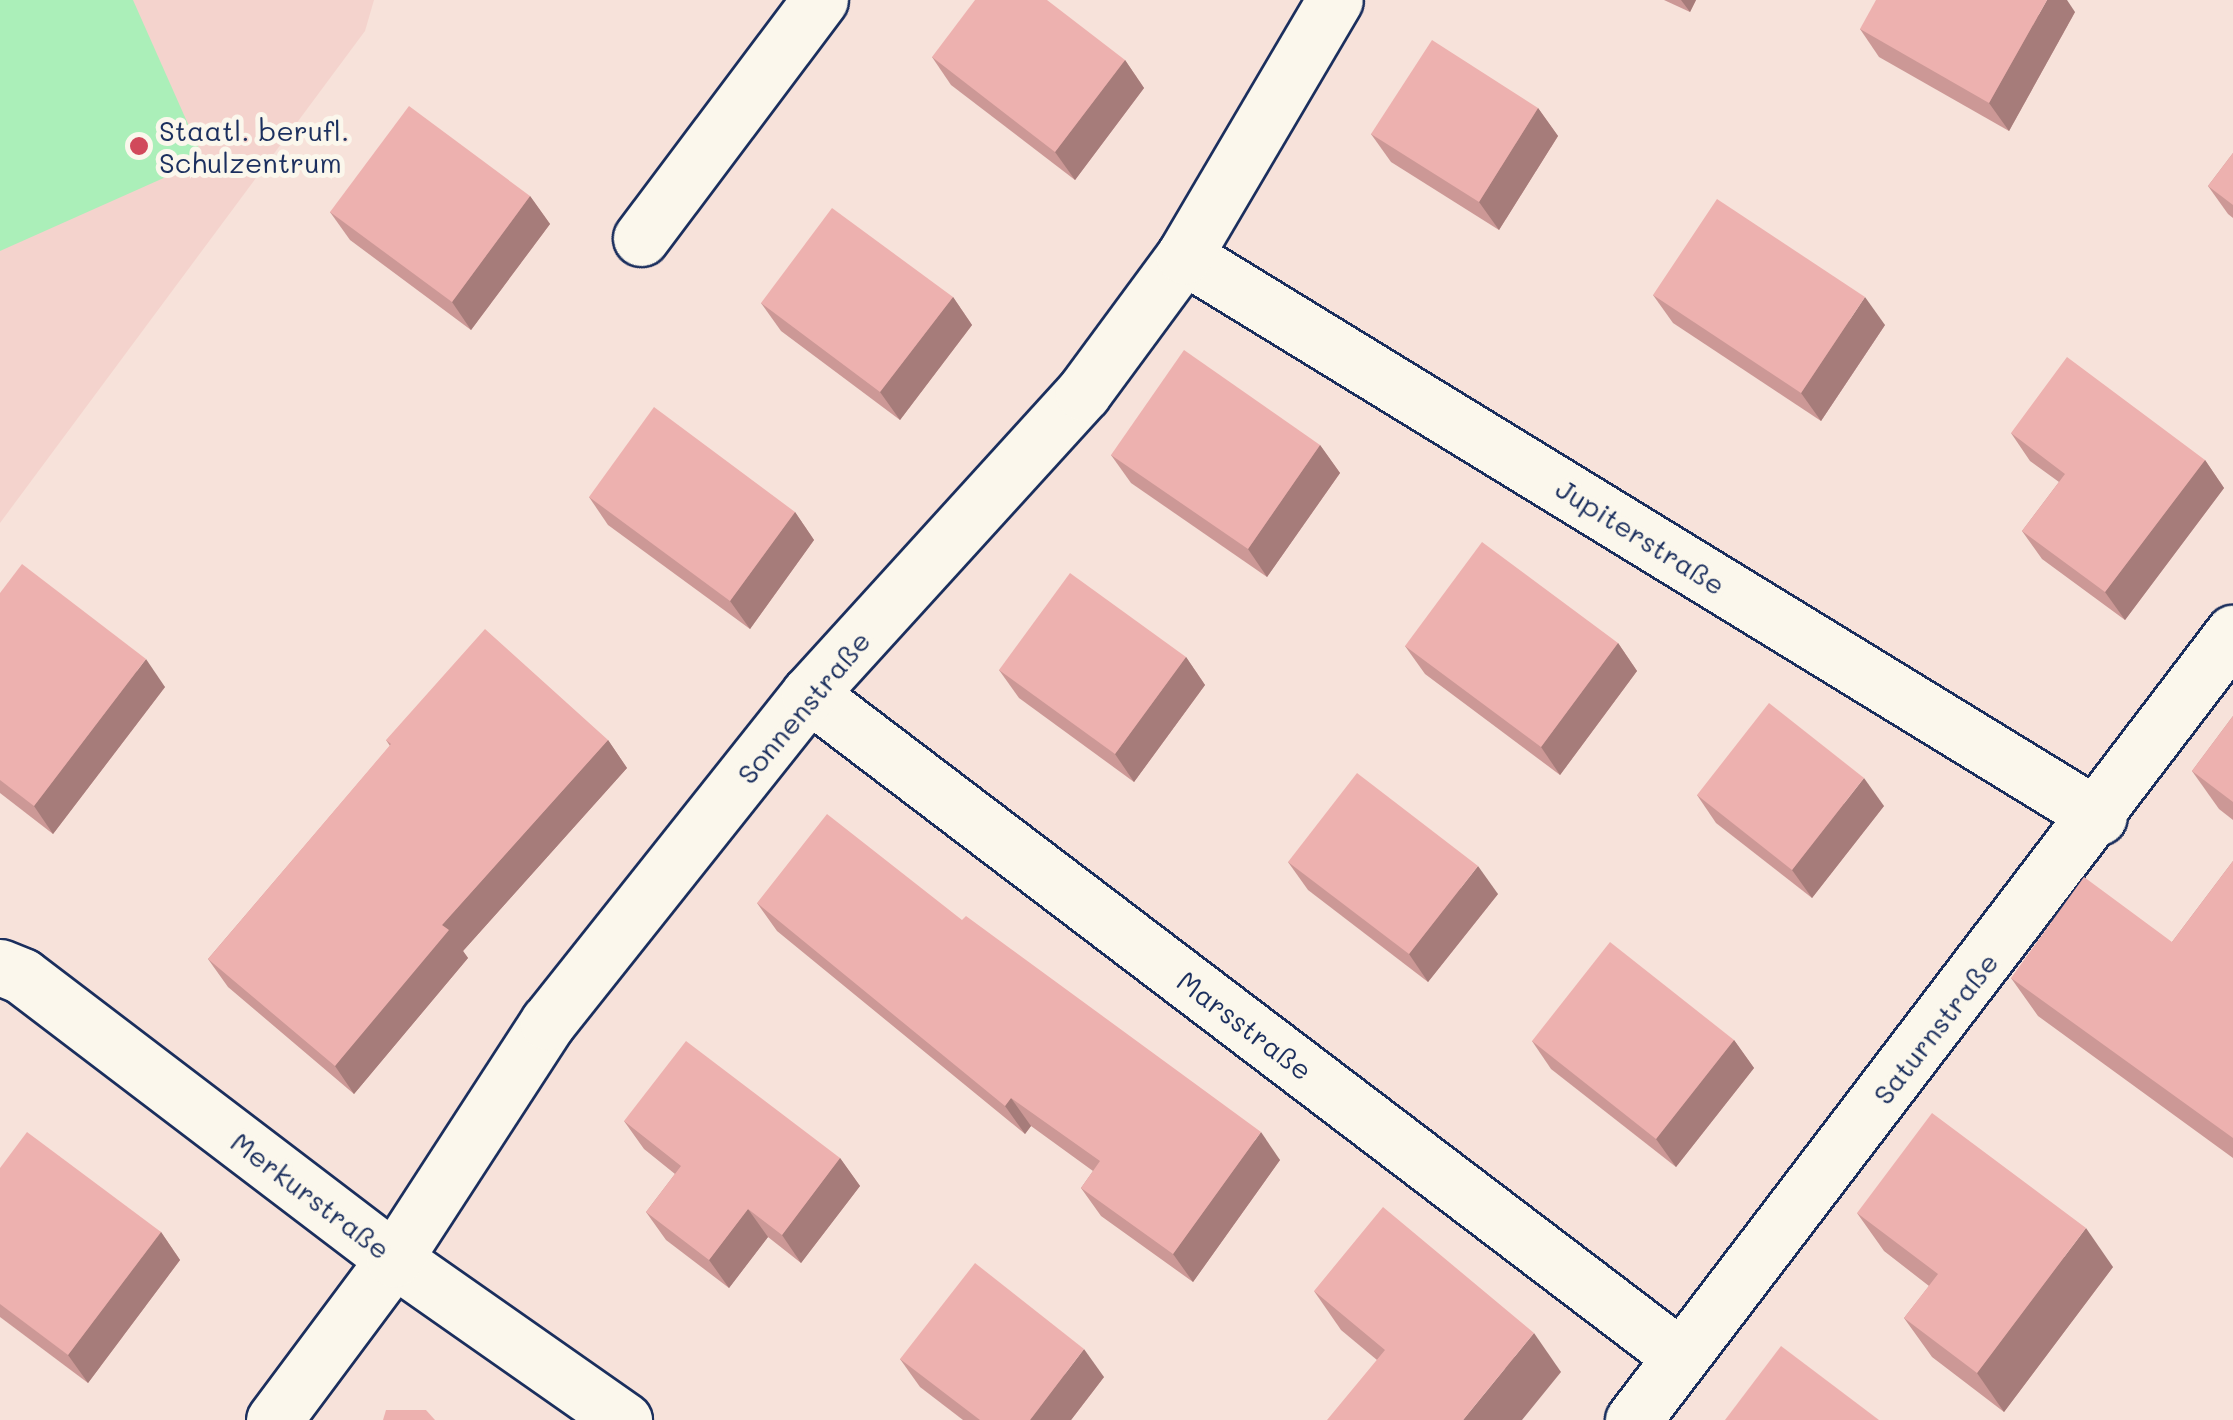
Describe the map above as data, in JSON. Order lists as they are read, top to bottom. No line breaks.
{"streets":{"street":["Jupiterstraße","Sonnenstraße","Marsstraße","Saturnstraße","Merkurstraße"]},"crossings":[["Jupiterstraße","Sonnenstraße"],["Jupiterstraße","Saturnstraße"],["Sonnenstraße","Marsstraße"],["Sonnenstraße","Merkurstraße"],["Marsstraße","Saturnstraße"]],"places":["Staatl. berufl. Schulzentrum"]}
